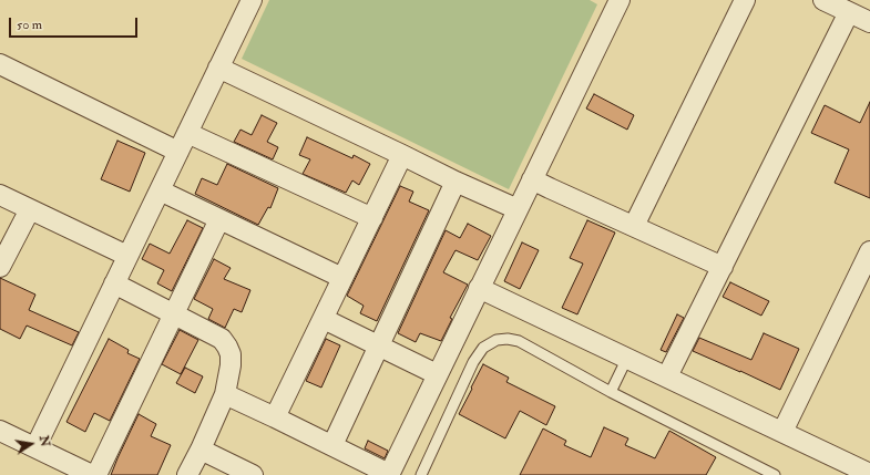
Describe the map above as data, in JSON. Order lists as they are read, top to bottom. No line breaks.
{"scale_bar":"50 m","north":"right"}
